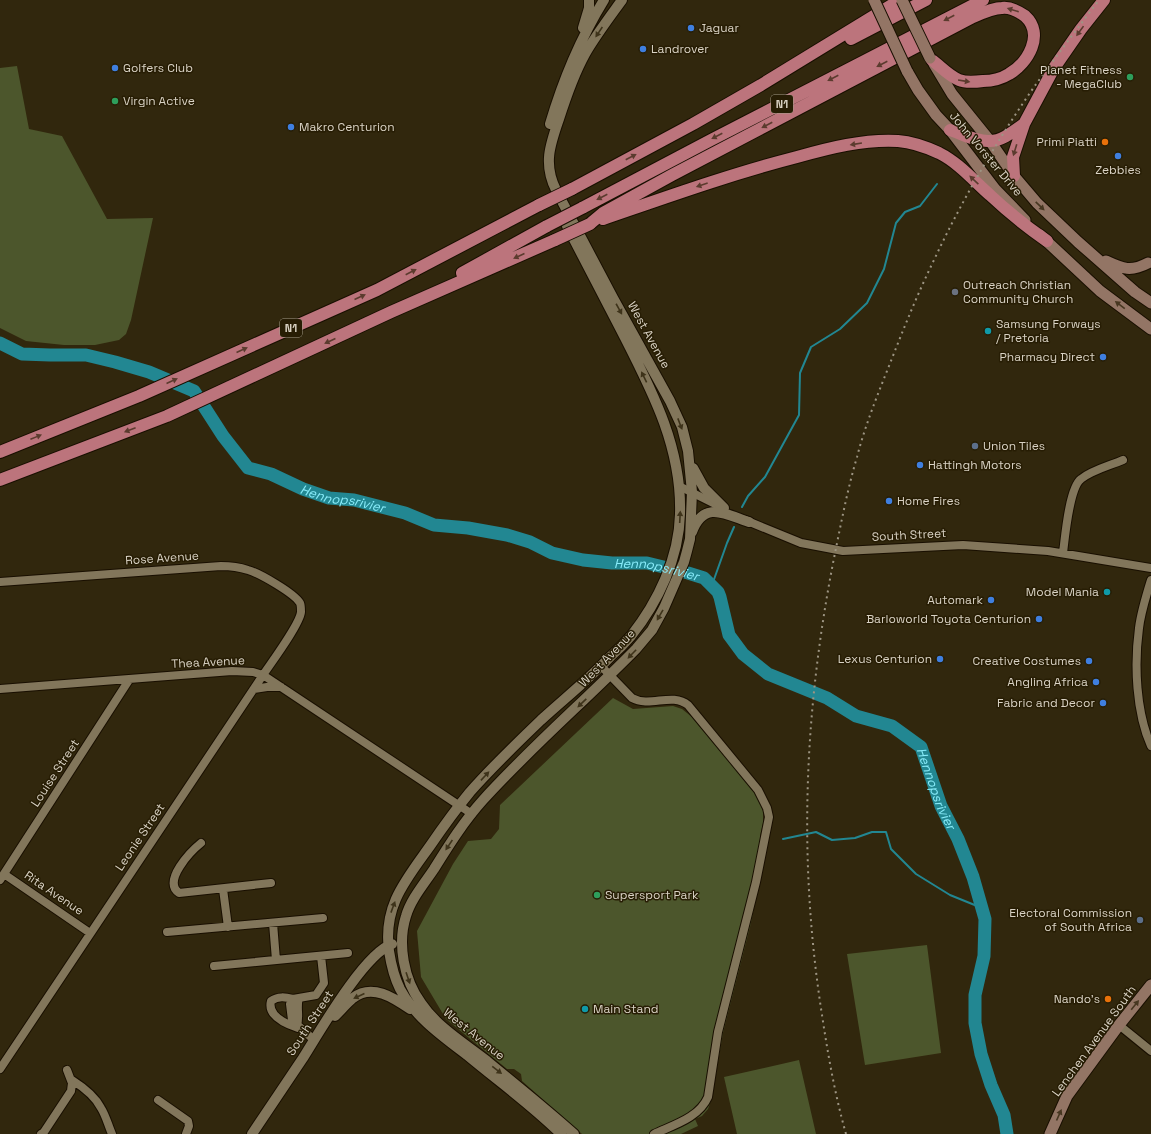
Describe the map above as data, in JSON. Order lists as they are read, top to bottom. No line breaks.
{"streets":{"highway":["N1"],"main road":["John Vorster Drive","Lenchen Avenue South"],"street":["West Avenue","South Street","Rose Avenue","Thea Avenue","Louise Street","Leonie Street","Rita Avenue"]},"crossings":[["West Avenue","South Street"],["West Avenue","Thea Avenue"],["Rose Avenue","Leonie Street"],["Thea Avenue","Louise Street"],["Thea Avenue","Leonie Street"],["Louise Street","Rita Avenue"],["Leonie Street","Rita Avenue"]],"one_way":["Lenchen Avenue South"],"water":["Hennopsrivier"],"places":["Jaguar","Landrover","Golfers Club","Planet Fitness - MegaClub","Virgin Active","Makro Centurion","Primi Piatti","Zebbies","Outreach Christian Community Church","Samsung Forways / Pretoria","Pharmacy Direct","Union Tiles","Hattingh Motors","Home Fires","Model Mania","Automark","Barloworld Toyota Centurion","Lexus Centurion","Creative Costumes","Angling Africa","Fabric and Decor","Supersport Park","Electoral Commission of South Africa","Nando's","Main Stand"]}
